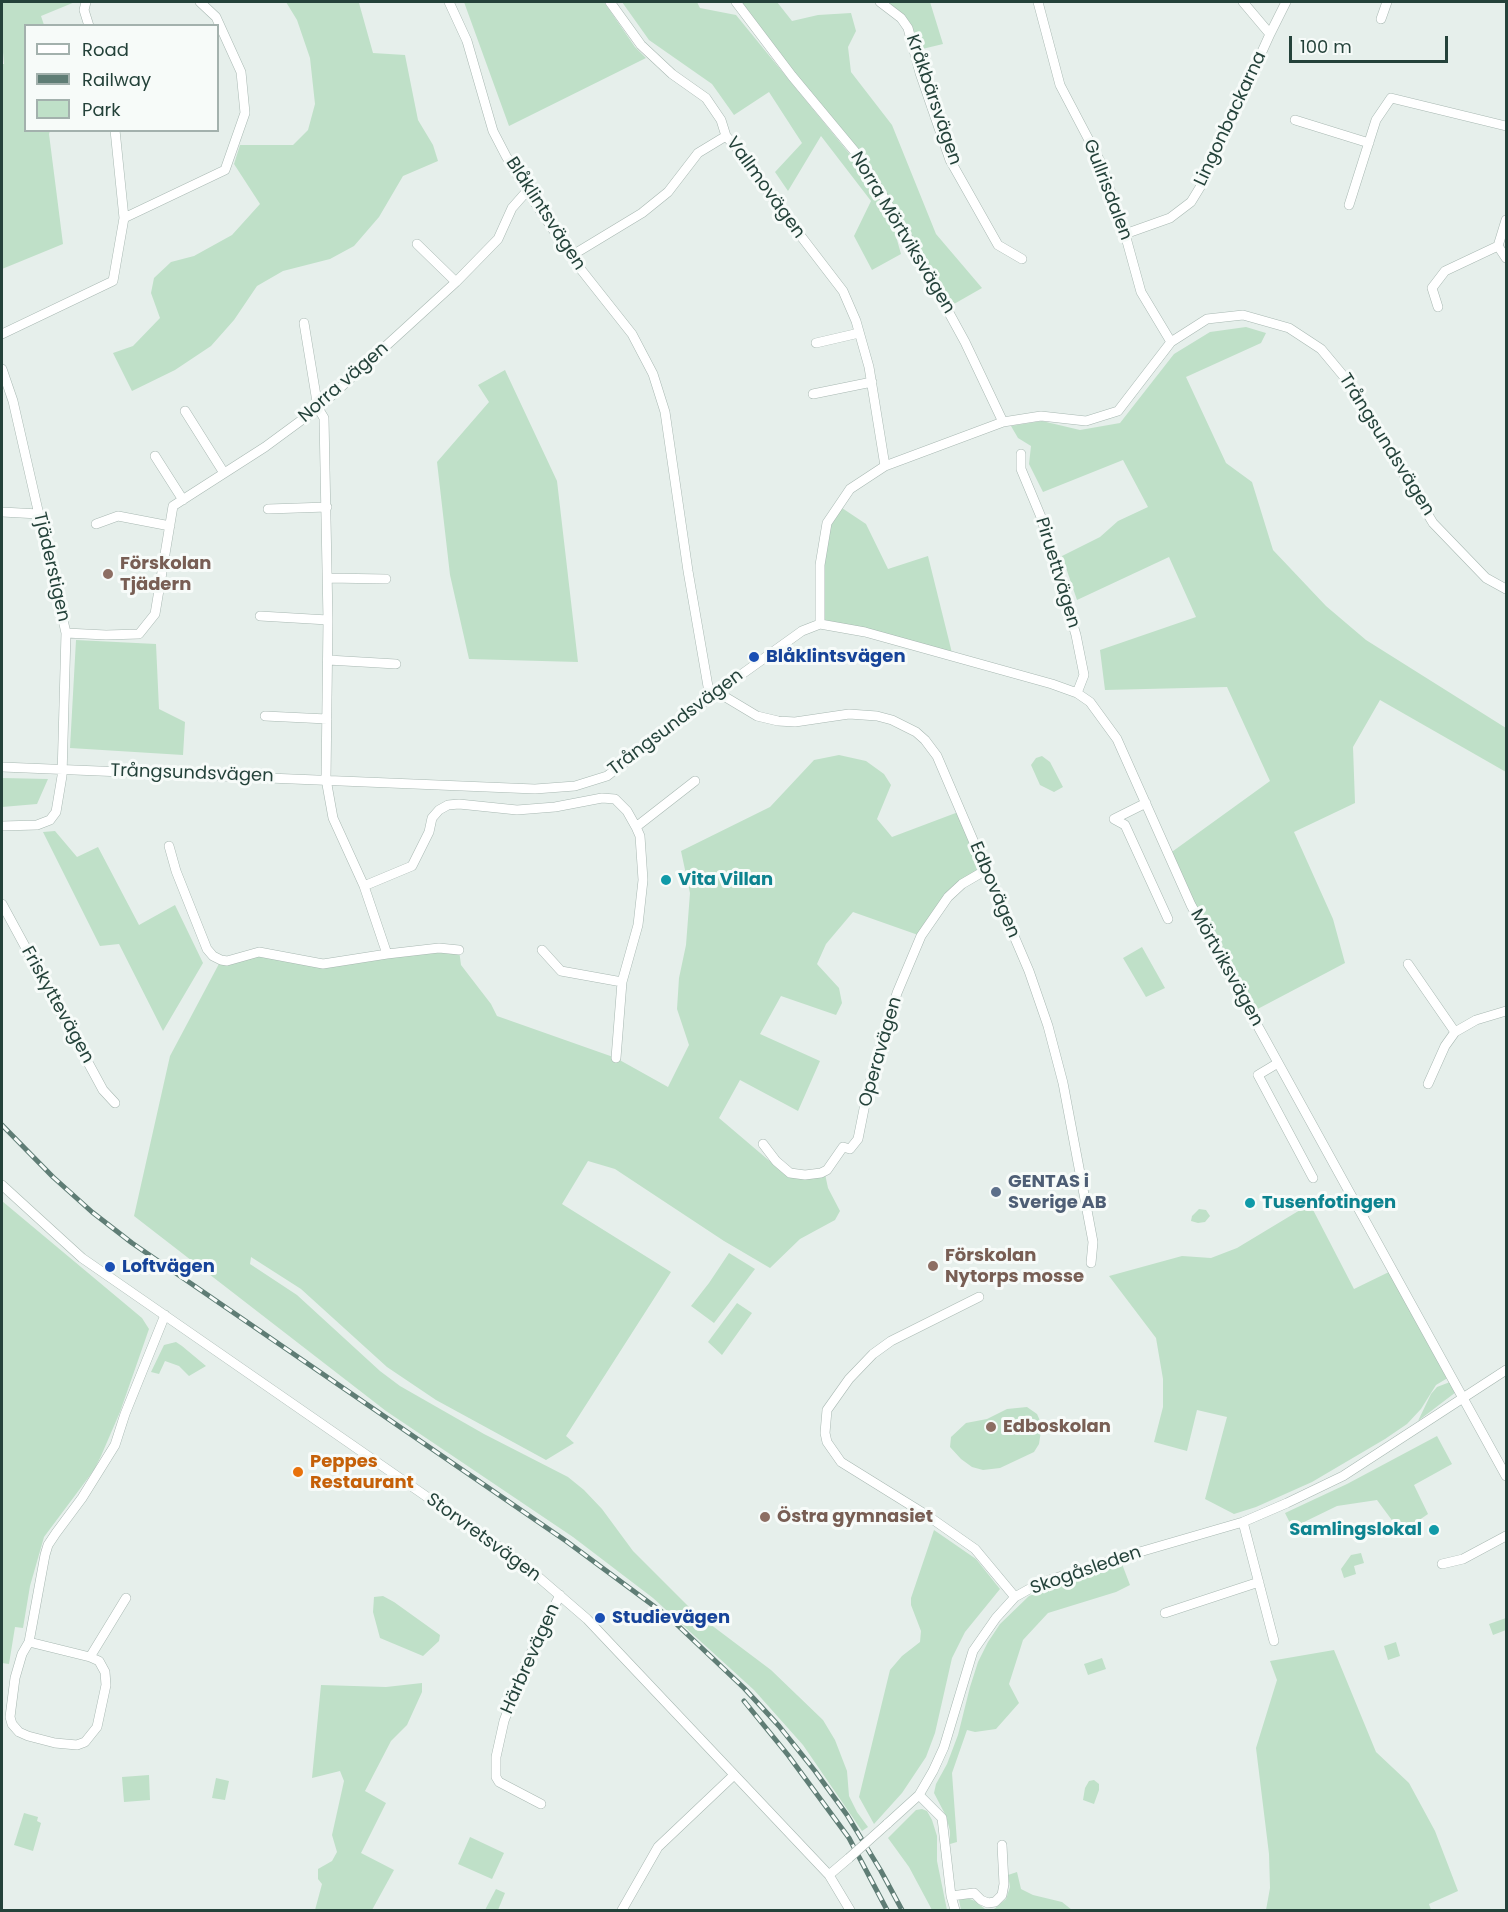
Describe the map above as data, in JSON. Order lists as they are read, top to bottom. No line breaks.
{"streets":{"street":["Kråkbärsvägen","Lingonbackarna","Vallmovägen","Gullrisdalen","Blåklintsvägen","Norra Mörtviksvägen","Norra vägen","Trångsundsvägen","Tjäderstigen","Piruettvägen","Edbovägen","Mörtviksvägen","Friskyttevägen","Operavägen","Storvretsvägen","Skogåsleden","Härbrevägen"]},"crossings":[["Lingonbackarna","Gullrisdalen"],["Vallmovägen","Trångsundsvägen"],["Gullrisdalen","Trångsundsvägen"],["Blåklintsvägen","Norra vägen"],["Blåklintsvägen","Trångsundsvägen"],["Blåklintsvägen","Edbovägen"],["Norra Mörtviksvägen","Trångsundsvägen"],["Norra vägen","Tjäderstigen"],["Trångsundsvägen","Tjäderstigen"],["Trångsundsvägen","Edbovägen"],["Trångsundsvägen","Mörtviksvägen"],["Piruettvägen","Mörtviksvägen"],["Edbovägen","Operavägen"],["Mörtviksvägen","Skogåsleden"],["Storvretsvägen","Skogåsleden"],["Storvretsvägen","Härbrevägen"]],"places":["Förskolan Tjädern","Blåklintsvägen","Vita Villan","GENTAS i Sverige AB","Tusenfotingen","Förskolan Nytorps mosse","Loftvägen","Edboskolan","Peppes Restaurant","Östra gymnasiet","Samlingslokal","Studievägen"],"legend":["Road","Railway","Park"],"scale_bar":"100 m"}
